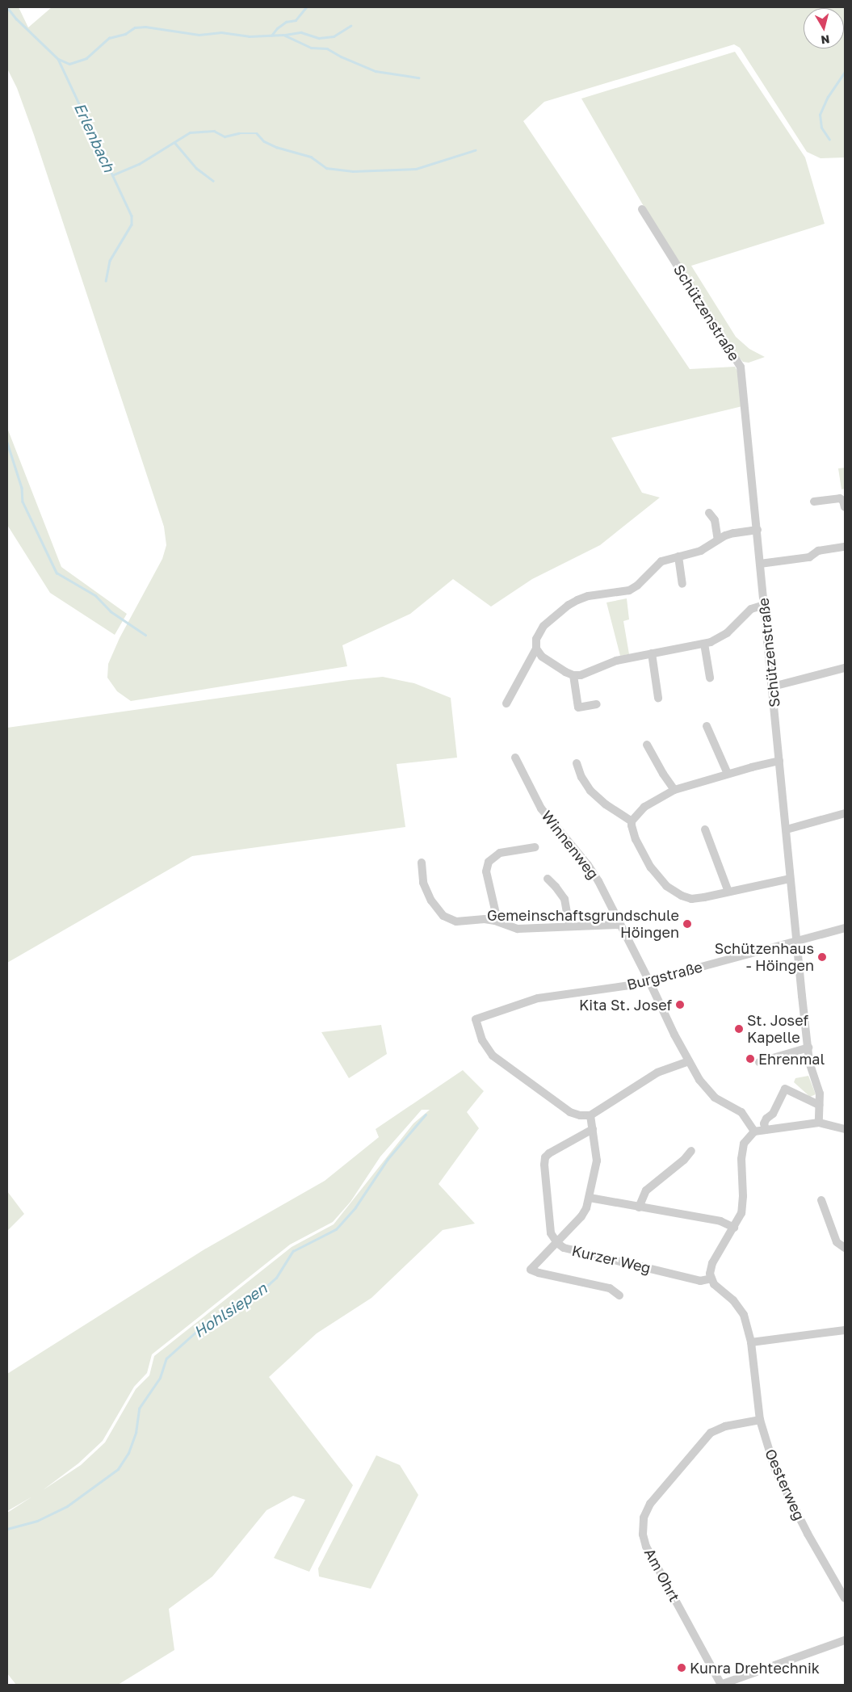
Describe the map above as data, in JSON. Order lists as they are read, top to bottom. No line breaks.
{"streets":{"street":["Schützenstraße","Winnenweg","Burgstraße","Kurzer Weg","Oesterweg","Am Ohrt"]},"crossings":[["Schützenstraße","Burgstraße"],["Winnenweg","Burgstraße"],["Kurzer Weg","Oesterweg"],["Oesterweg","Am Ohrt"]],"water":["Erlenbach","Hohlsiepen"],"places":["Gemeinschaftsgrundschule Höingen","Schützenhaus - Höingen","Kita St. Josef","St. Josef Kapelle","Ehrenmal","Kunra Drehtechnik"],"north":"bottom"}
